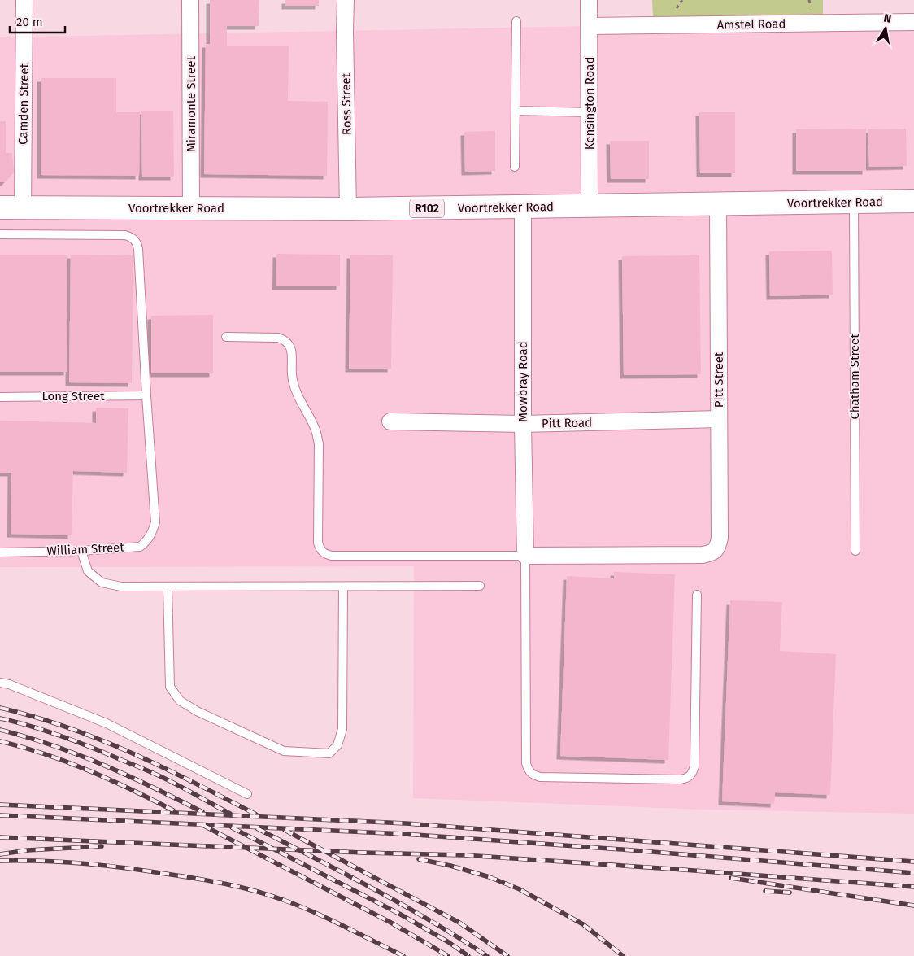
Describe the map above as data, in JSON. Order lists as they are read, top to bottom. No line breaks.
{"streets":{"main road":["Voortrekker Road","R102"],"street":["Amstel Road","Kensington Road","Camden Street","Miramonte Street","Ross Street","Pitt Street","Mowbray Road","Pitt Road"],"lane":["Chatham Street","Long Street","William Street"]},"crossings":[["Amstel Road","Kensington Road"],["Kensington Road","Voortrekker Road"],["Camden Street","Voortrekker Road"],["Miramonte Street","Voortrekker Road"],["Ross Street","Voortrekker Road"],["Voortrekker Road","Chatham Street"],["Voortrekker Road","Pitt Street"],["Voortrekker Road","Mowbray Road"],["Pitt Street","Mowbray Road"],["Pitt Street","Pitt Road"],["Mowbray Road","Pitt Road"],["Long Street","William Street"]],"scale_bar":"20 m","north":"top"}
